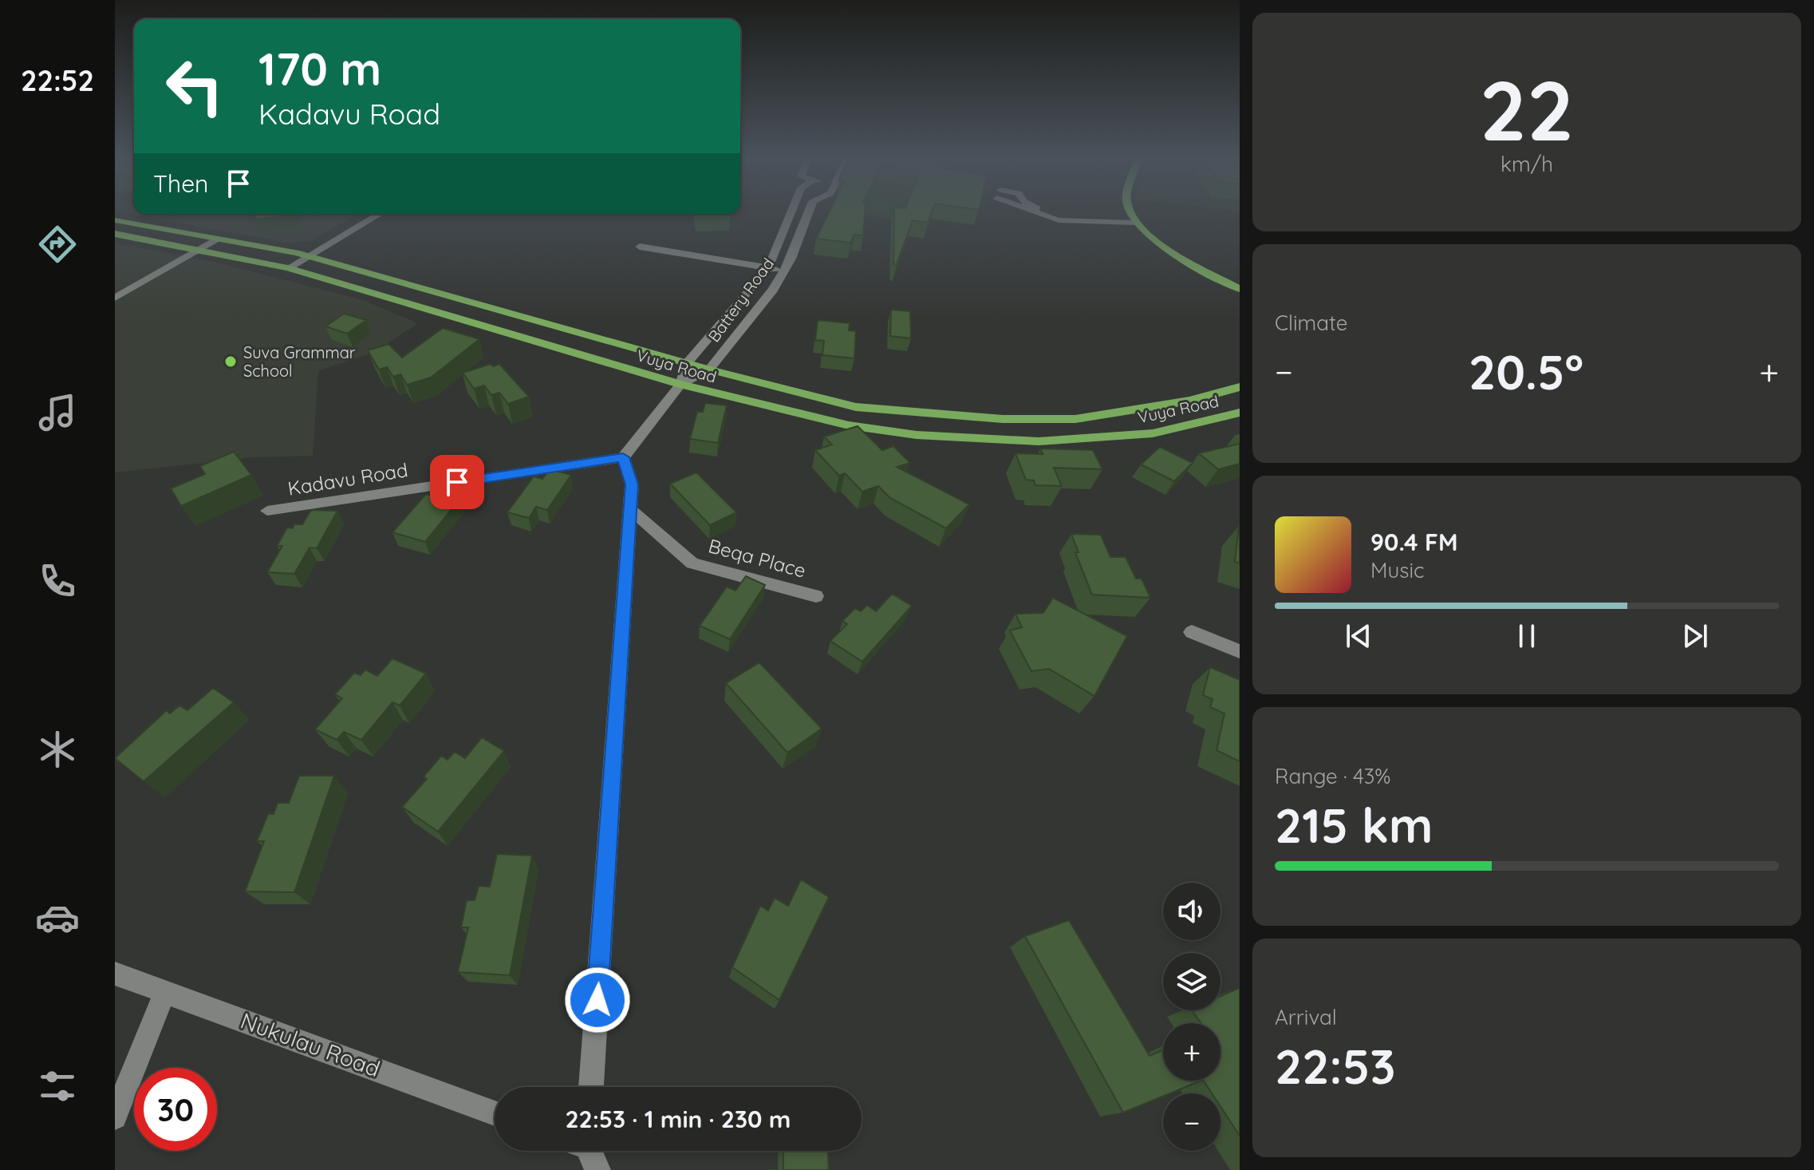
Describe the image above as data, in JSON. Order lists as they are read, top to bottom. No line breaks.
{"streets":{"main road":["Vuya Road"],"street":["Battery Road","Kadavu Road","Beqa Place","Nukulau Road"]},"crossings":[["Battery Road","Vuya Road"]],"places":["Suva Grammar School"],"page":{"tabs":"22:52","tile":[["22","km/h"],"Climate",["Range · 43%","215 km"],["Arrival","22:53"]],"turn":["170 m","Kadavu Road"],"then":"Then","heat":["−","20.5°","+"],"song":["90.4 FM","Music"],"map_buttons":["+","−"],"limit":"30","trip":"22:53 · 1 min · 230 m"}}
